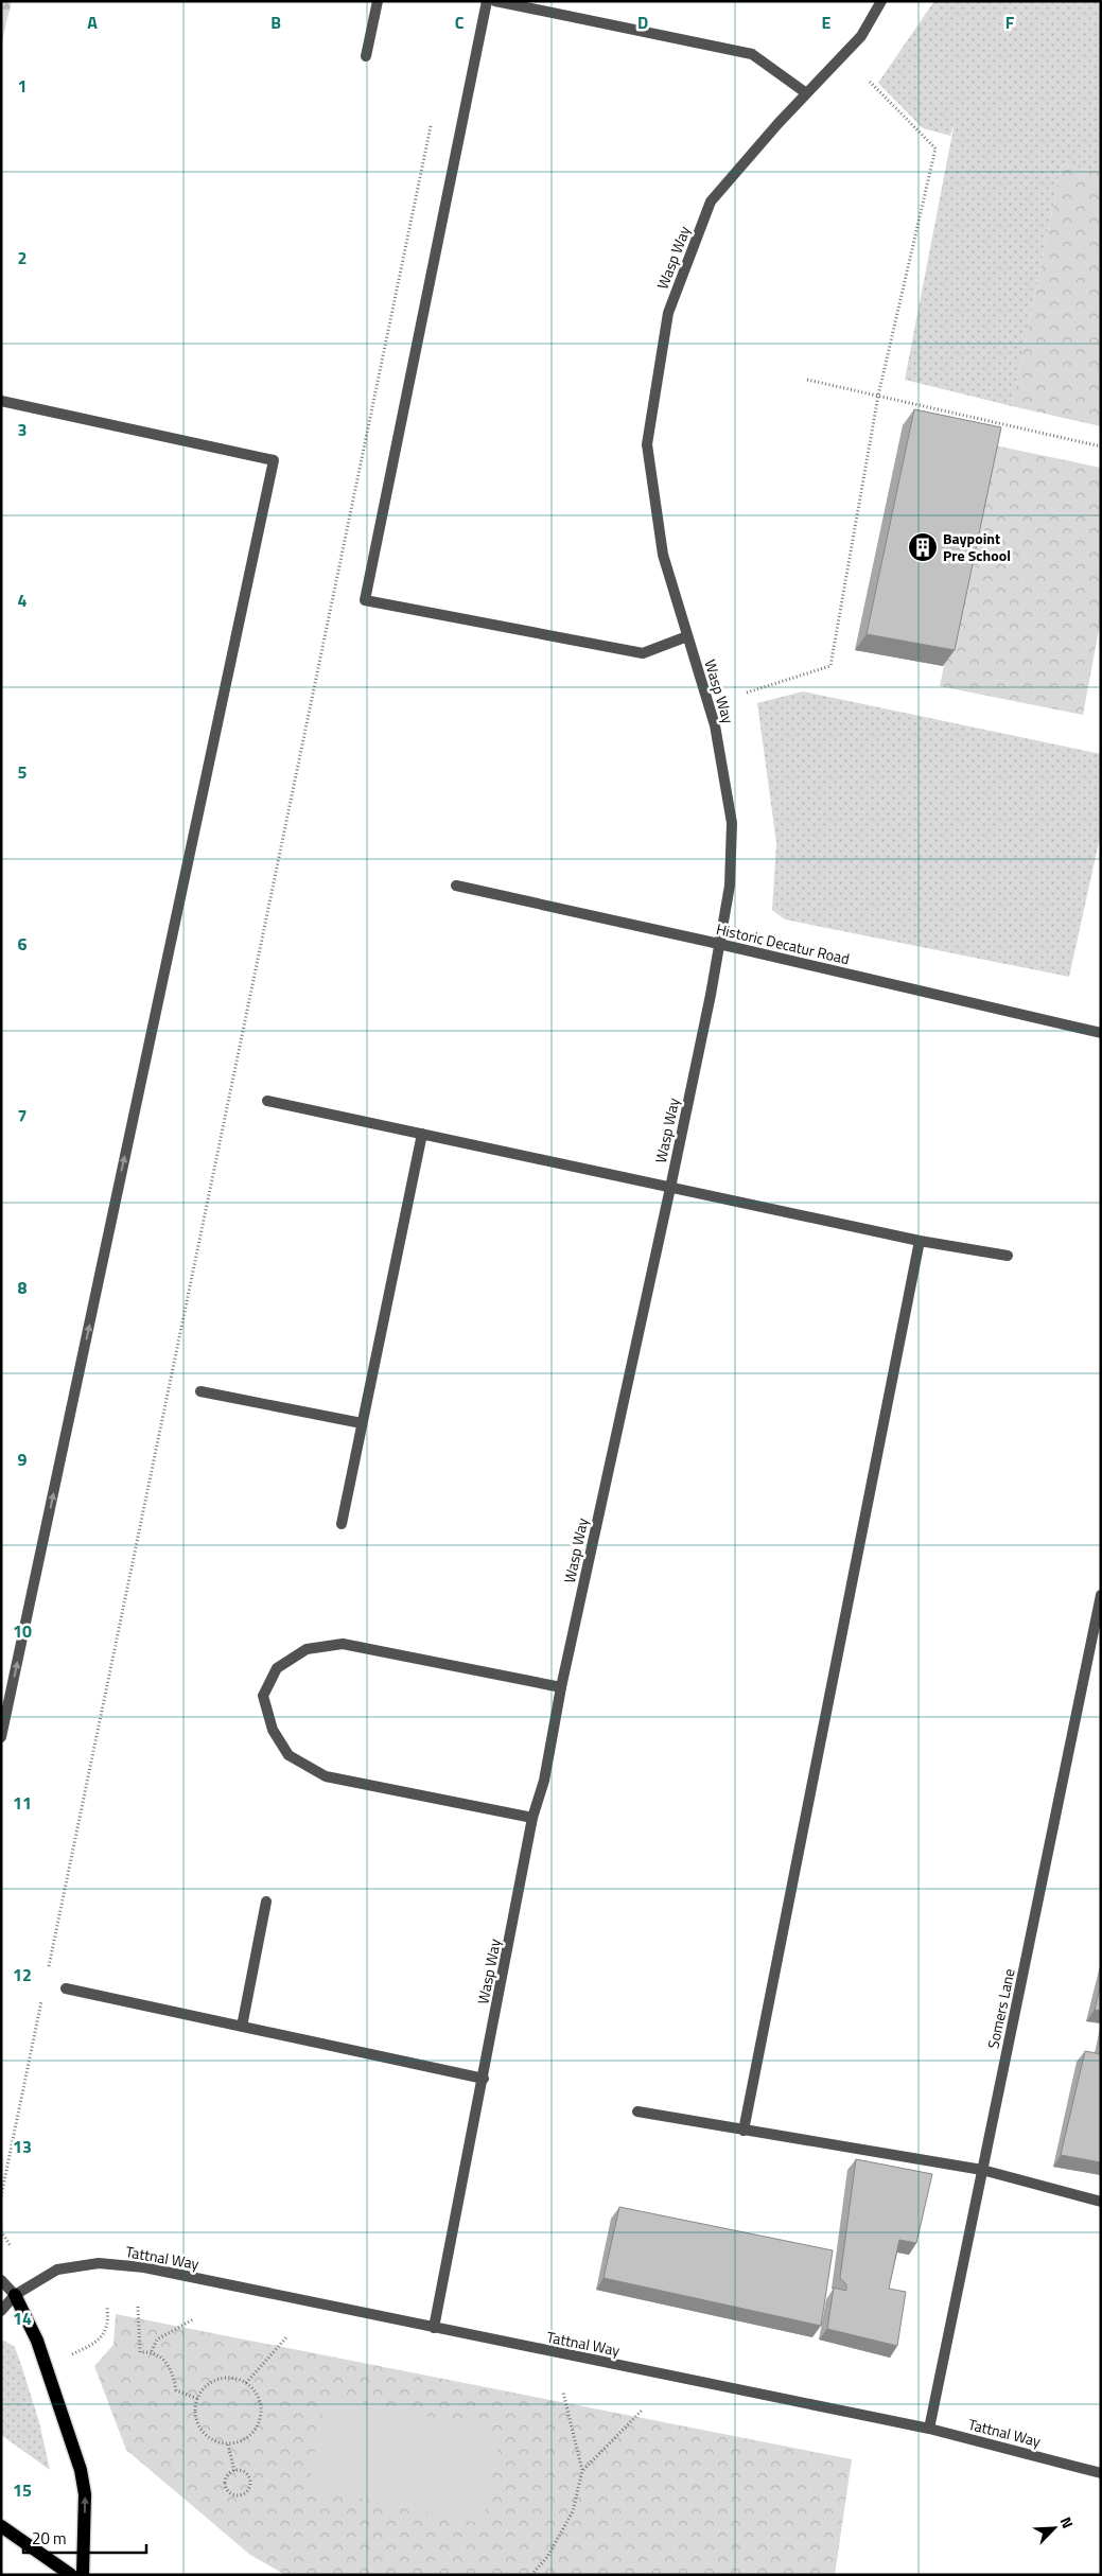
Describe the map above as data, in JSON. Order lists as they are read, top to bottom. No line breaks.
{"streets":{"street":["Wasp Way","Historic Decatur Road","Somers Lane","Tattnal Way"]},"crossings":[["Wasp Way","Historic Decatur Road"],["Wasp Way","Tattnal Way"],["Somers Lane","Tattnal Way"]],"places":{"building":["Baypoint Pre School"]},"scale_bar":"20 m","north":"top right","grid":{"columns":["A","B","C","D","E","F"],"rows":["1","2","3","4","5","6","7","8","9","10","11","12","13","14","15"]}}
